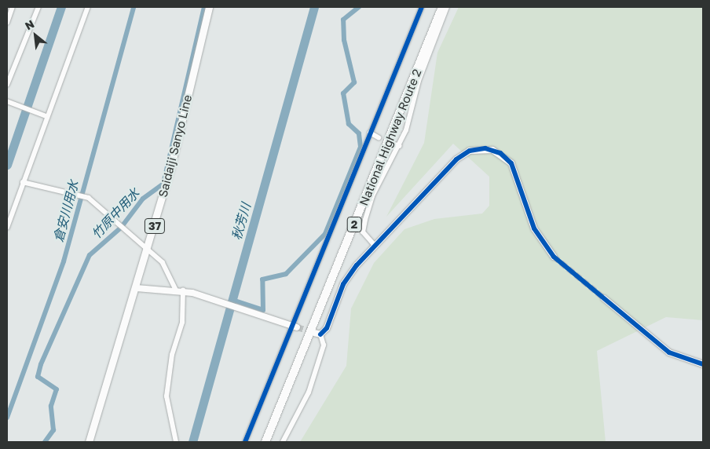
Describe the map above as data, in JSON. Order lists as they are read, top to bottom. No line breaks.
{"streets":{"highway":["National Highway Route 2","2"],"main road":["Saidaiji Sanyo Line","37"]},"water":["倉安川用水","竹原中用水","秋芳川"],"north":"top left"}
